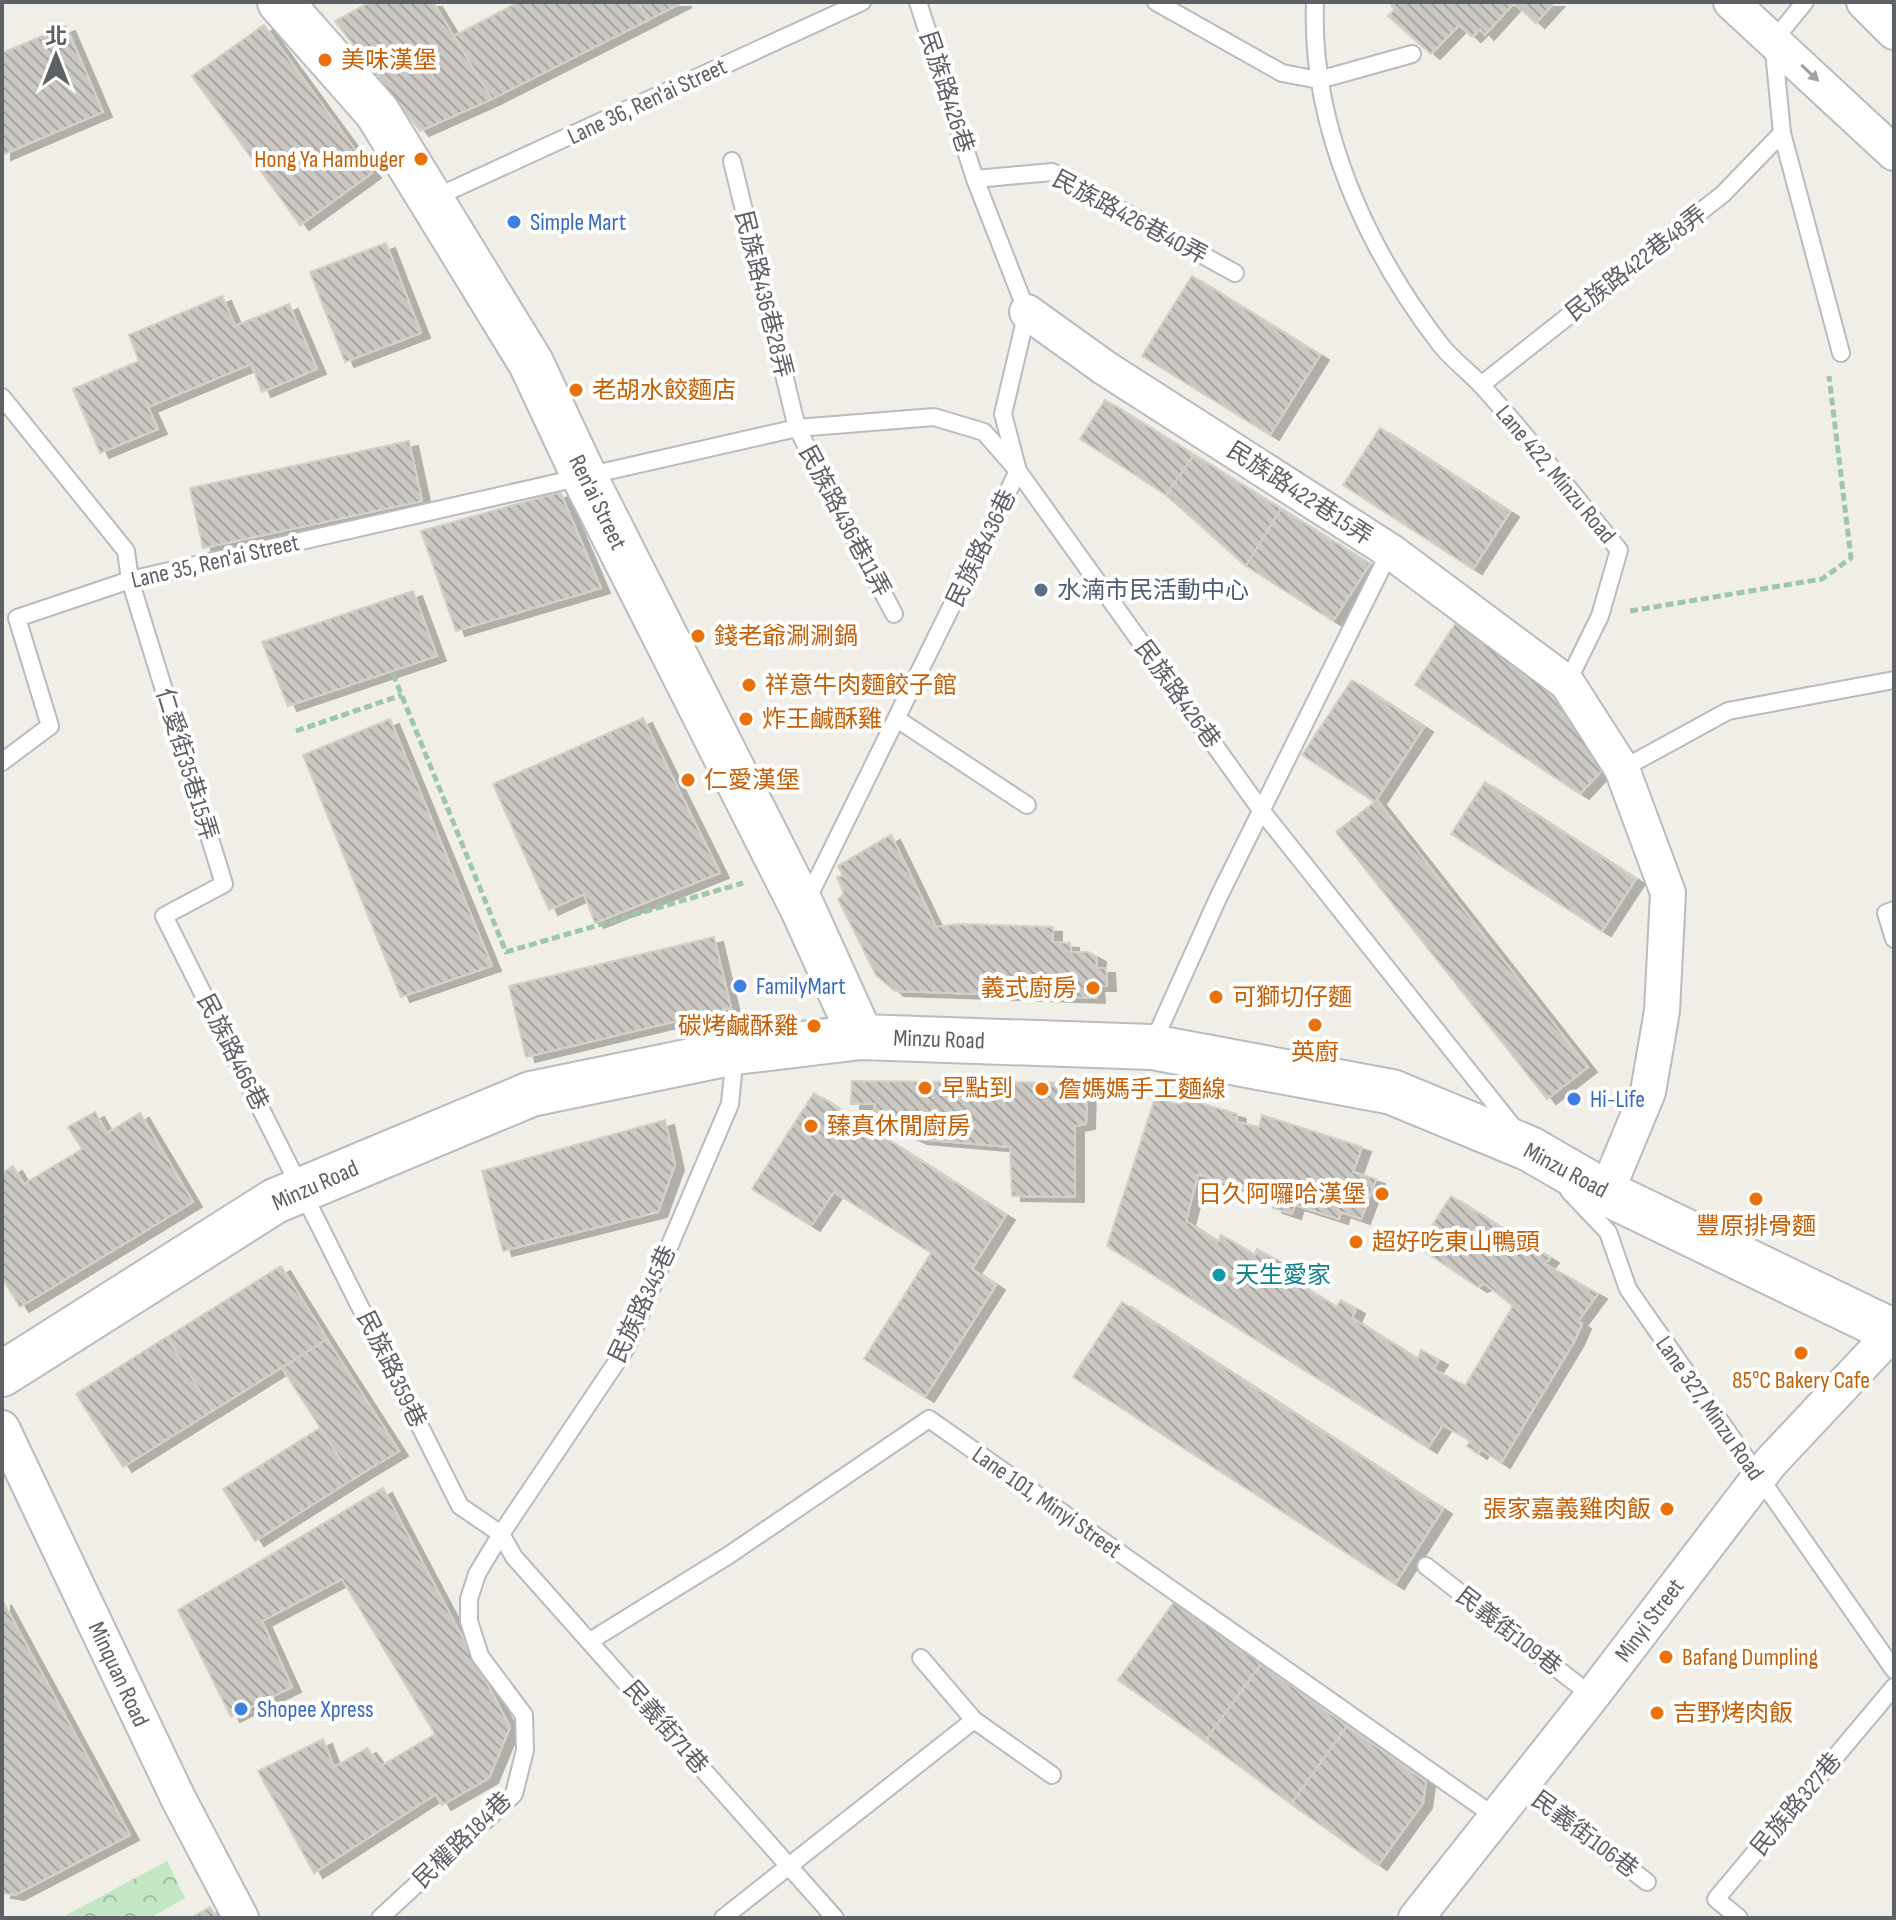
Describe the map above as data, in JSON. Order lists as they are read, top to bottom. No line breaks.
{"streets":{"street":["民族路422巷15弄","Ren'ai Street","Minzu Road","Minyi Street","Minquan Road"],"lane":["民族路426巷","Lane 36, Ren'ai Street","民族路426巷40弄","民族路422巷48弄","民族路436巷28弄","Lane 422, Minzu Road","民族路436巷11弄","民族路436巷","Lane 35, Ren'ai Street","仁愛街35巷15弄","民族路466巷","民族路345巷","民族路359巷","Lane 327, Minzu Road","Lane 101, Minyi Street","民義街109巷","民義街71巷","民族路327巷","民義街106巷","民權路184巷"]},"crossings":[["民族路426巷","民族路426巷40弄"],["民族路426巷","民族路422巷15弄"],["民族路426巷","民族路436巷"],["民族路426巷","Minzu Road"],["民族路426巷","Lane 327, Minzu Road"],["Lane 36, Ren'ai Street","Ren'ai Street"],["民族路422巷48弄","Lane 422, Minzu Road"],["民族路436巷28弄","民族路436巷11弄"],["民族路436巷28弄","民族路436巷"],["Lane 422, Minzu Road","民族路422巷15弄"],["Ren'ai Street","民族路436巷"],["Ren'ai Street","Lane 35, Ren'ai Street"],["Ren'ai Street","Minzu Road"],["民族路436巷11弄","民族路436巷"],["民族路436巷","Lane 35, Ren'ai Street"],["Lane 35, Ren'ai Street","仁愛街35巷15弄"],["仁愛街35巷15弄","民族路466巷"],["Minzu Road","民族路466巷"],["Minzu Road","民族路345巷"],["Minzu Road","民族路359巷"],["Minzu Road","Lane 327, Minzu Road"],["Minzu Road","Minyi Street"],["民族路466巷","民族路359巷"],["民族路345巷","民族路359巷"],["民族路345巷","民義街71巷"],["民族路345巷","民權路184巷"],["民族路359巷","民義街71巷"],["民族路359巷","民權路184巷"],["Lane 327, Minzu Road","Minyi Street"],["Lane 101, Minyi Street","Minyi Street"],["Lane 101, Minyi Street","民義街71巷"],["Minyi Street","民義街109巷"],["Minyi Street","民義街106巷"],["民義街71巷","民權路184巷"]],"places":["美味漢堡","Hong Ya Hambuger","Simple Mart","老胡水餃麵店","水湳市民活動中心","錢老爺涮涮鍋","祥意牛肉麵餃子館","炸王鹹酥雞","仁愛漢堡","FamilyMart","義式廚房","可獅切仔麵","英廚","碳烤鹹酥雞","早點到","詹媽媽手工麵線","Hi-Life","臻真休閒廚房","日久阿囉哈漢堡","豐原排骨麵","超好吃東山鴨頭","天生愛家","85°C Bakery Cafe","張家嘉義雞肉飯","Bafang Dumpling","Shopee Xpress","吉野烤肉飯"],"north":"top"}
